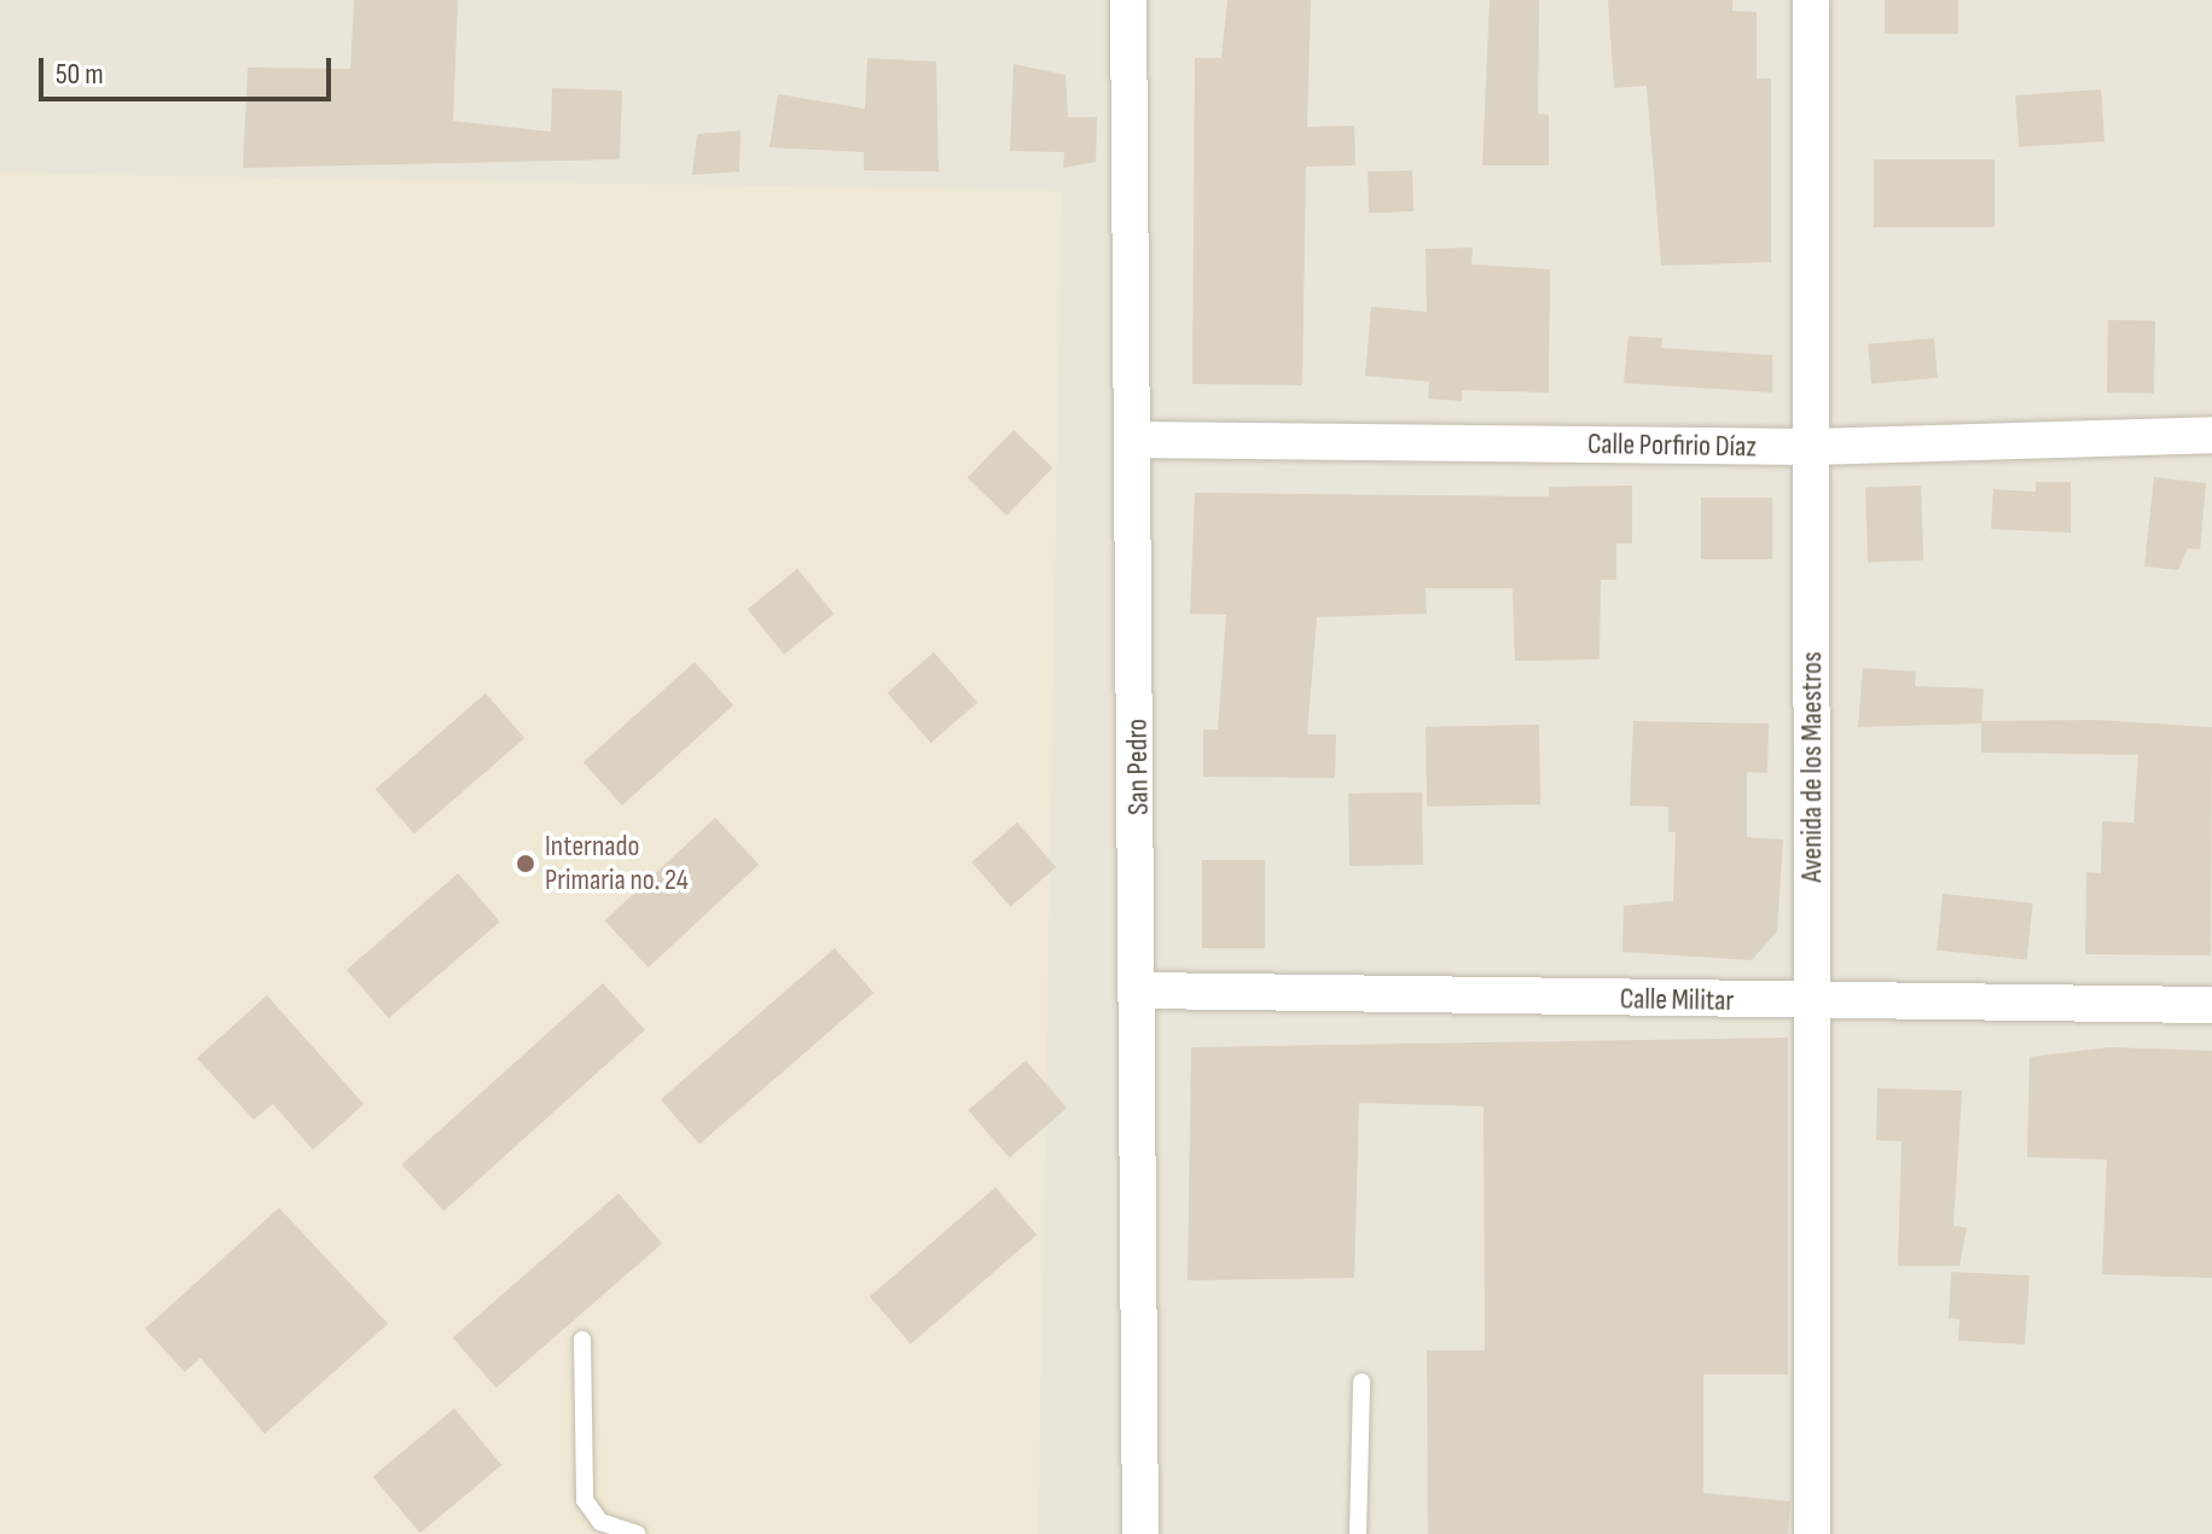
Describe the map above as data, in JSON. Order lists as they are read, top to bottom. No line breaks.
{"streets":{"street":["Calle Porfirio Díaz","San Pedro","Avenida de los Maestros","Calle Militar"]},"crossings":[["Calle Porfirio Díaz","San Pedro"],["Calle Porfirio Díaz","Avenida de los Maestros"],["San Pedro","Calle Militar"],["Avenida de los Maestros","Calle Militar"]],"places":["Internado Primaria no. 24"],"scale_bar":"50 m"}
